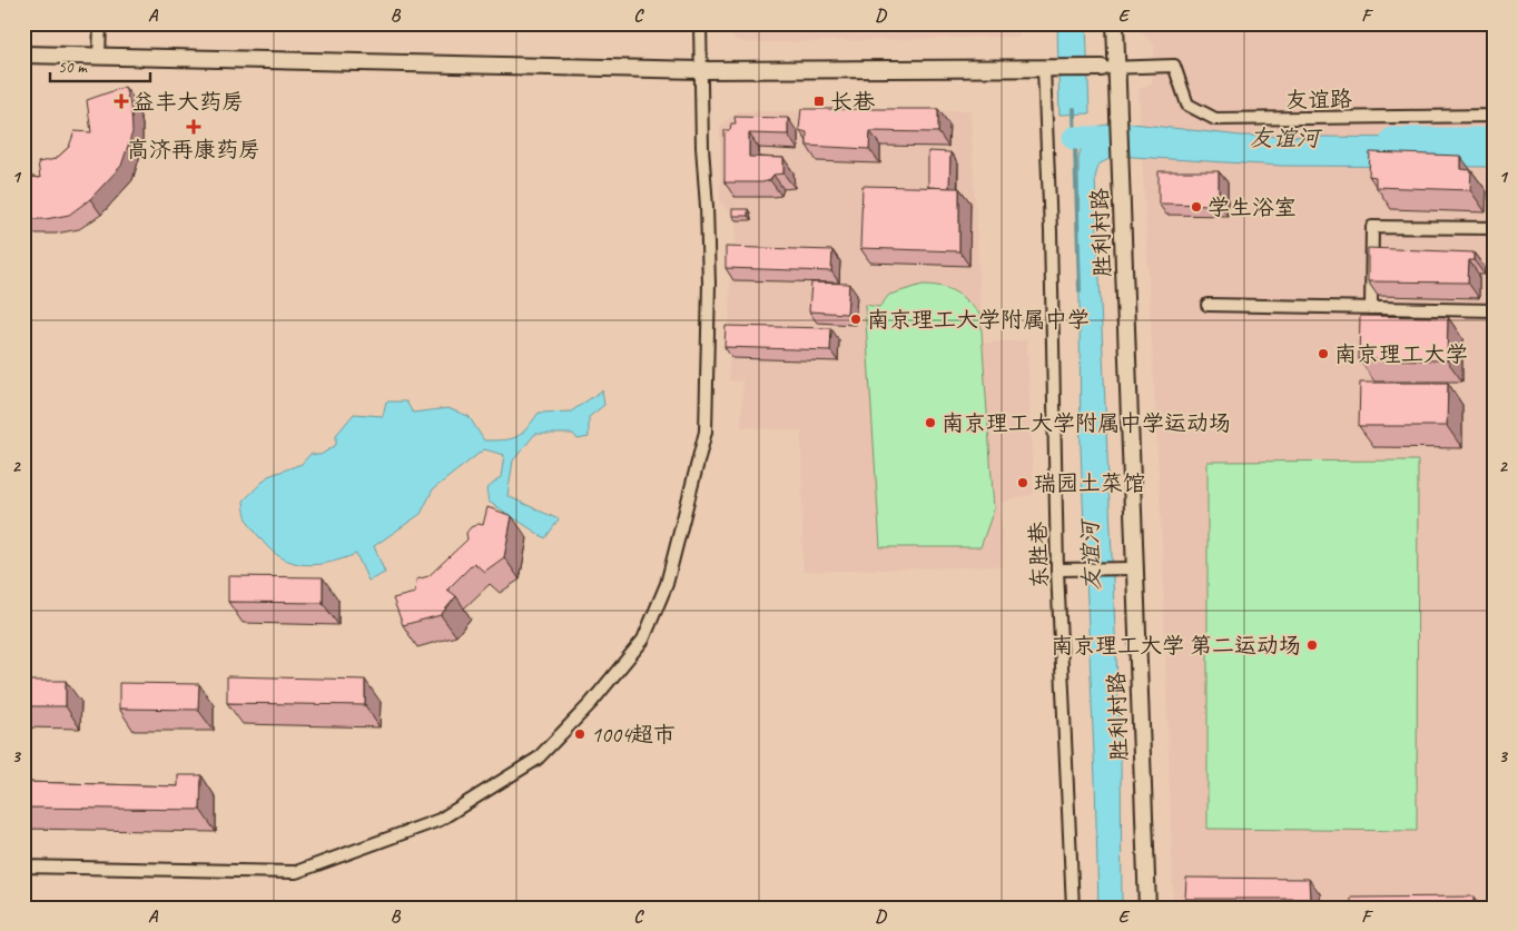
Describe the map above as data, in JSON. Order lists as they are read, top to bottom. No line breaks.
{"streets":{"street":["友谊路","胜利村路","东胜巷"]},"crossings":[["友谊路","胜利村路"]],"water":["友谊河"],"places":{"health":["益丰大药房","高济再康药房"],"transit":["长巷"],"other":["学生浴室","南京理工大学附属中学","南京理工大学","南京理工大学附属中学运动场","瑞园土菜馆","南京理工大学 第二运动场","1004超市"]},"scale_bar":"50 m","grid":{"columns":["A","B","C","D","E","F"],"rows":["1","2","3"]}}
